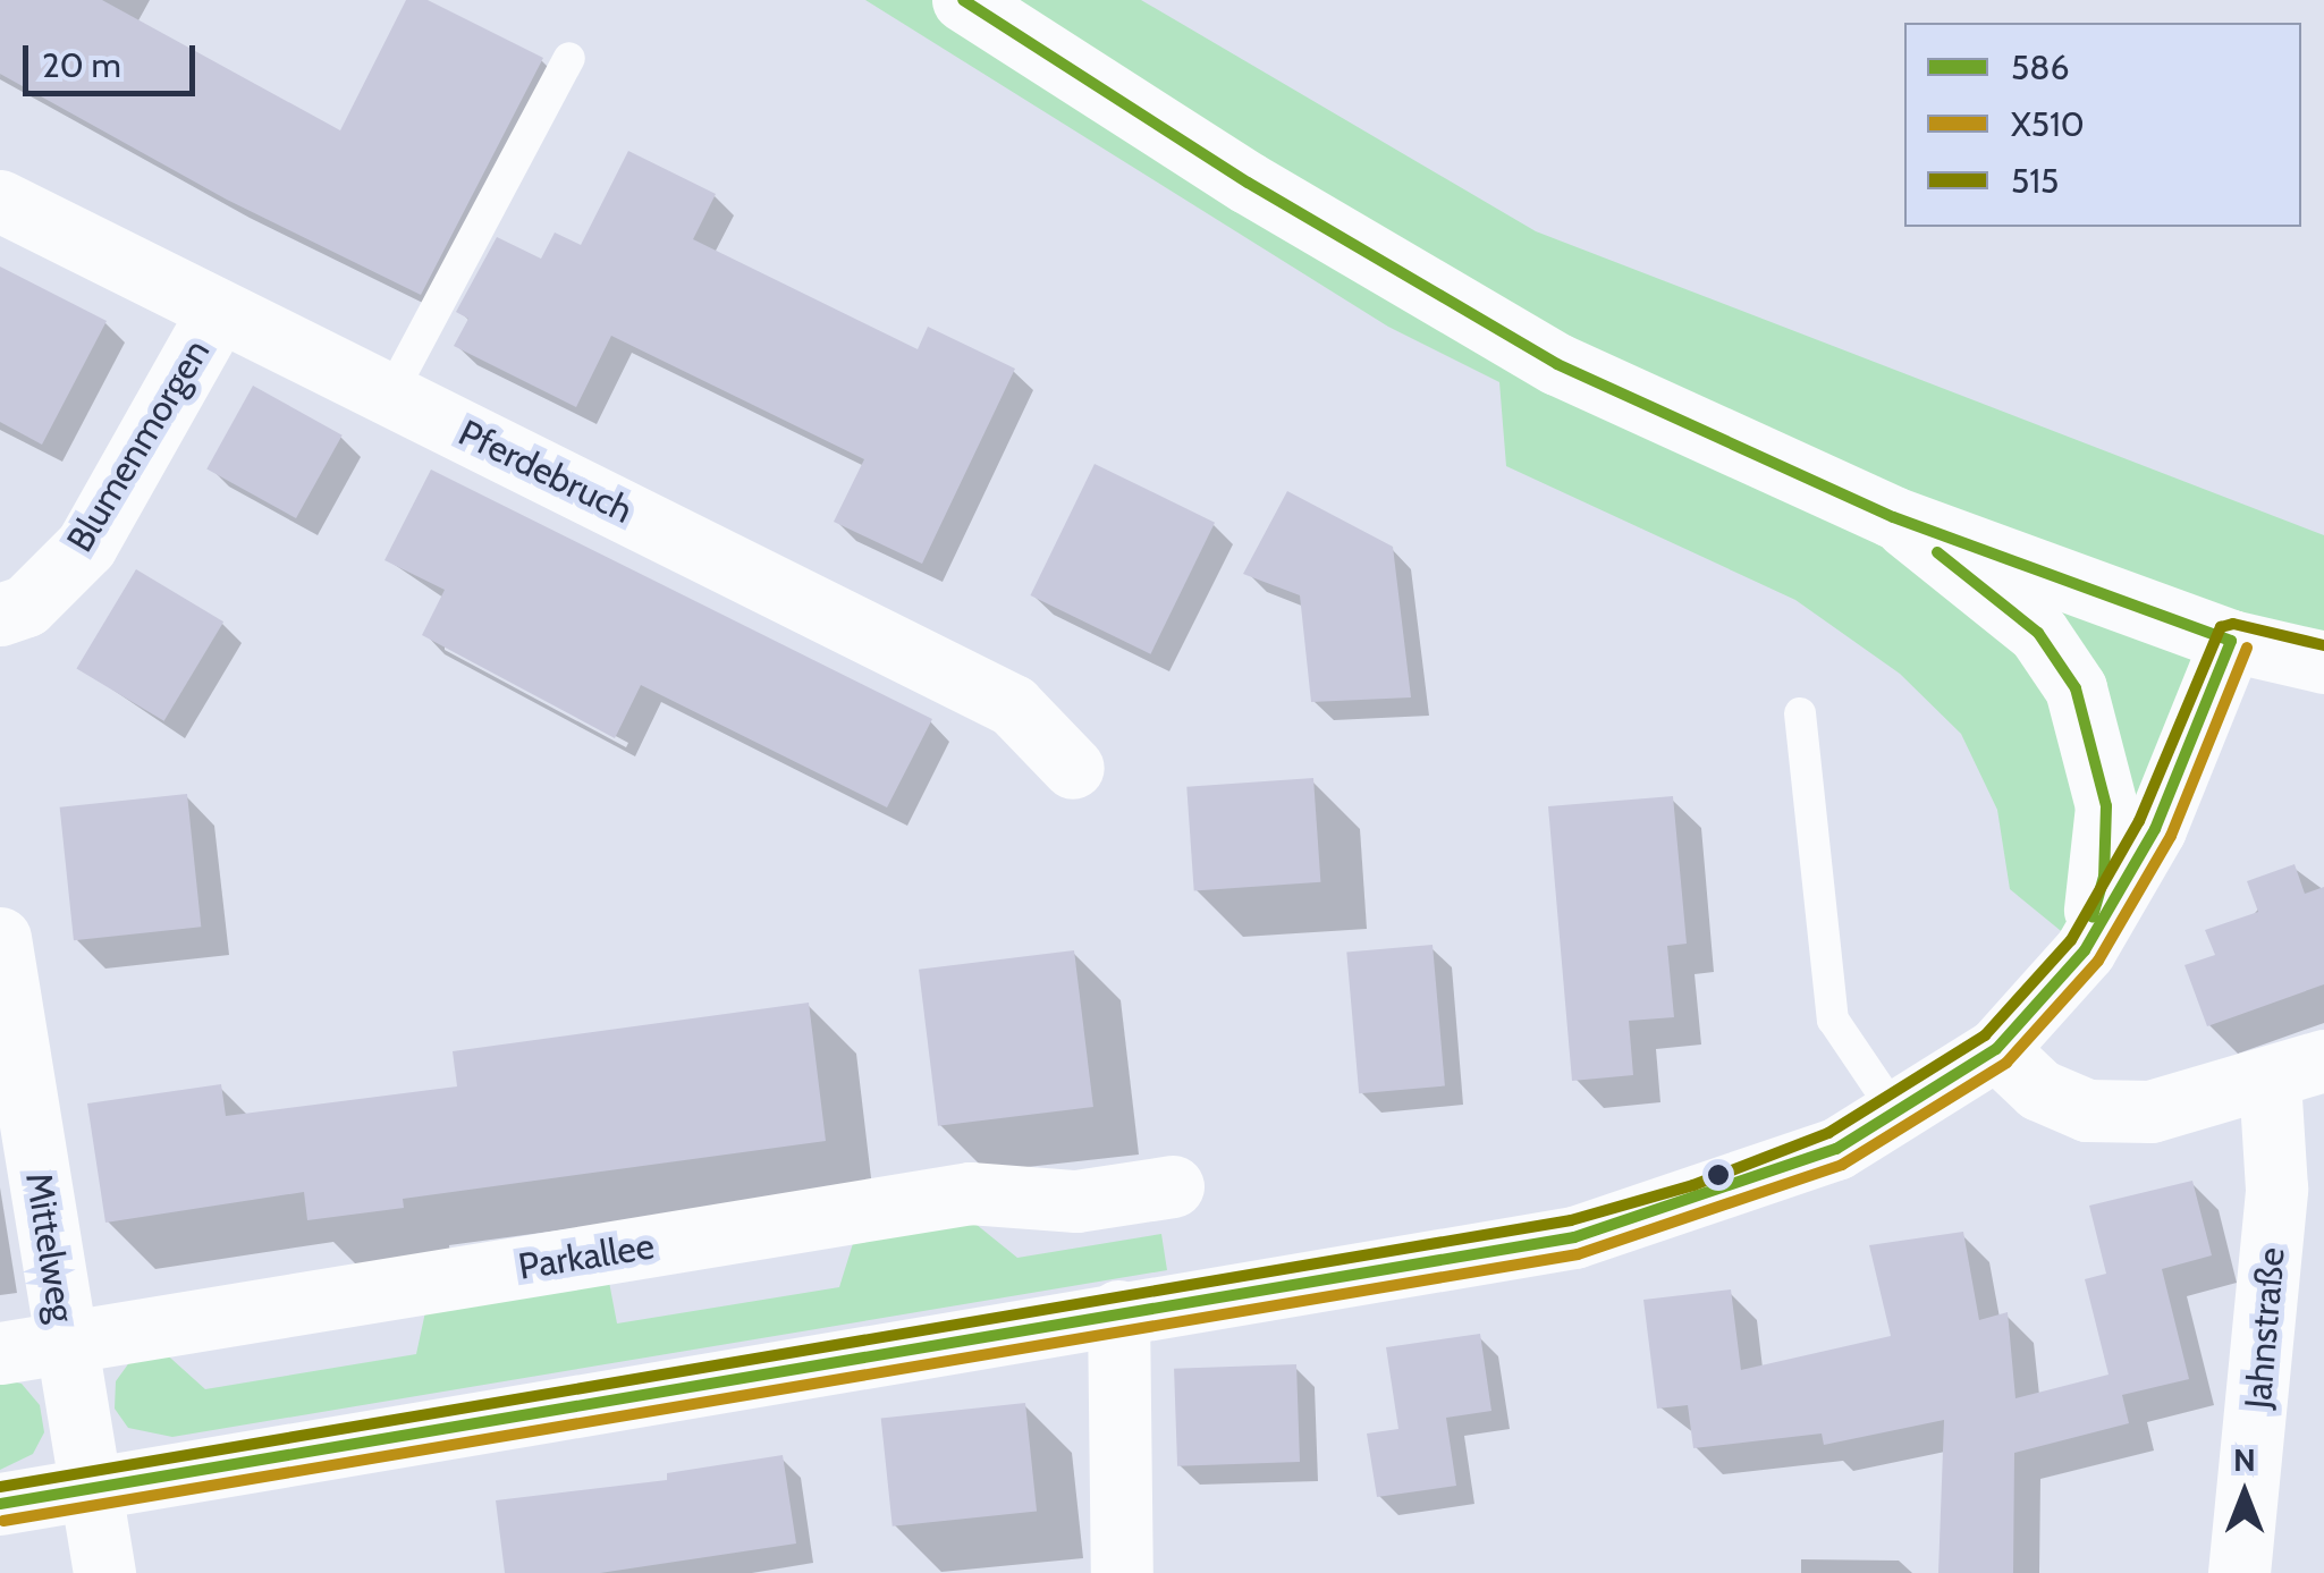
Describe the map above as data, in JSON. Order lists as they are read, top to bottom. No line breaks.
{"streets":{"street":["Blumenmorgen","Pferdebruch","Mittelweg","Parkallee","Jahnstraße"]},"crossings":[["Blumenmorgen","Pferdebruch"],["Mittelweg","Parkallee"]],"lines":["transit line 586","transit line 515","transit line X510"],"legend":["586","X510","515"],"scale_bar":"20 m","north":"top"}
